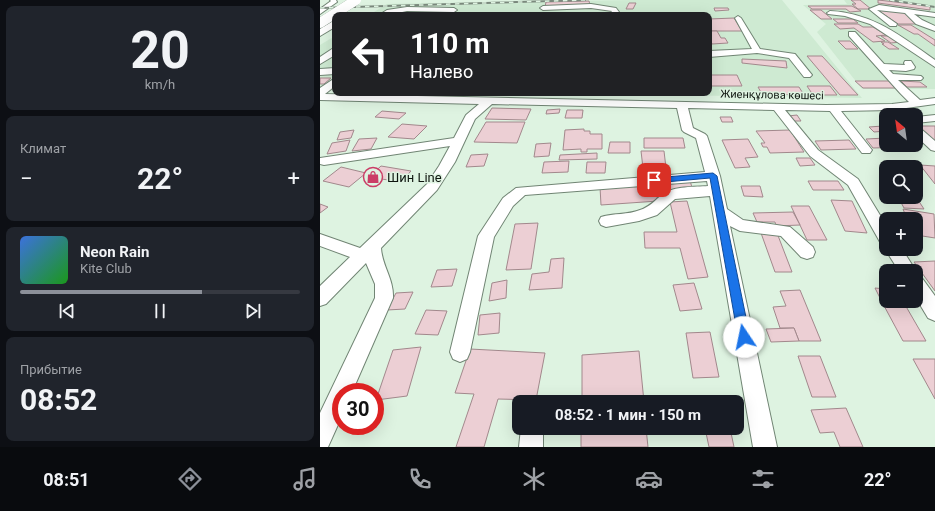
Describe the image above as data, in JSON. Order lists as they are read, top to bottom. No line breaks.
{"streets":{"street":["Жиенқұлова көшесі"]},"places":{"shop":["Шин Line"]},"north":"top left","page":{"tile":[["20","km/h"],"Климат",["Прибытие","08:52"]],"turn":["110 m","Налево"],"map_buttons":["+","−"],"heat":["−","22°","+"],"song":["Neon Rain","Kite Club"],"limit":"30","trip":"08:52 · 1 мин · 150 m","tabs":["08:51","22°"]}}
